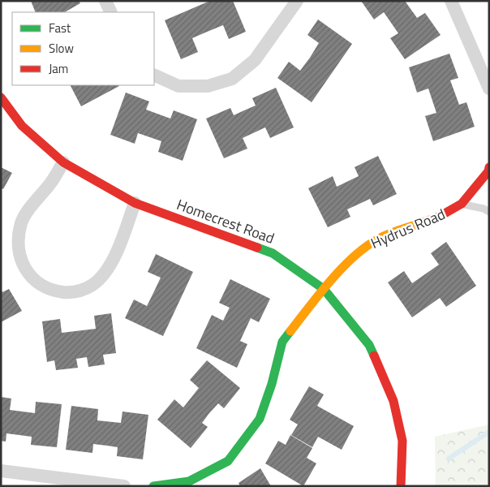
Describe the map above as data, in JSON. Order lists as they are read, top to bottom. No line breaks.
{"streets":{"street":["Homecrest Road","Hydrus Road"]},"crossings":[["Homecrest Road","Hydrus Road"]],"legend":["Fast","Slow","Jam"]}
